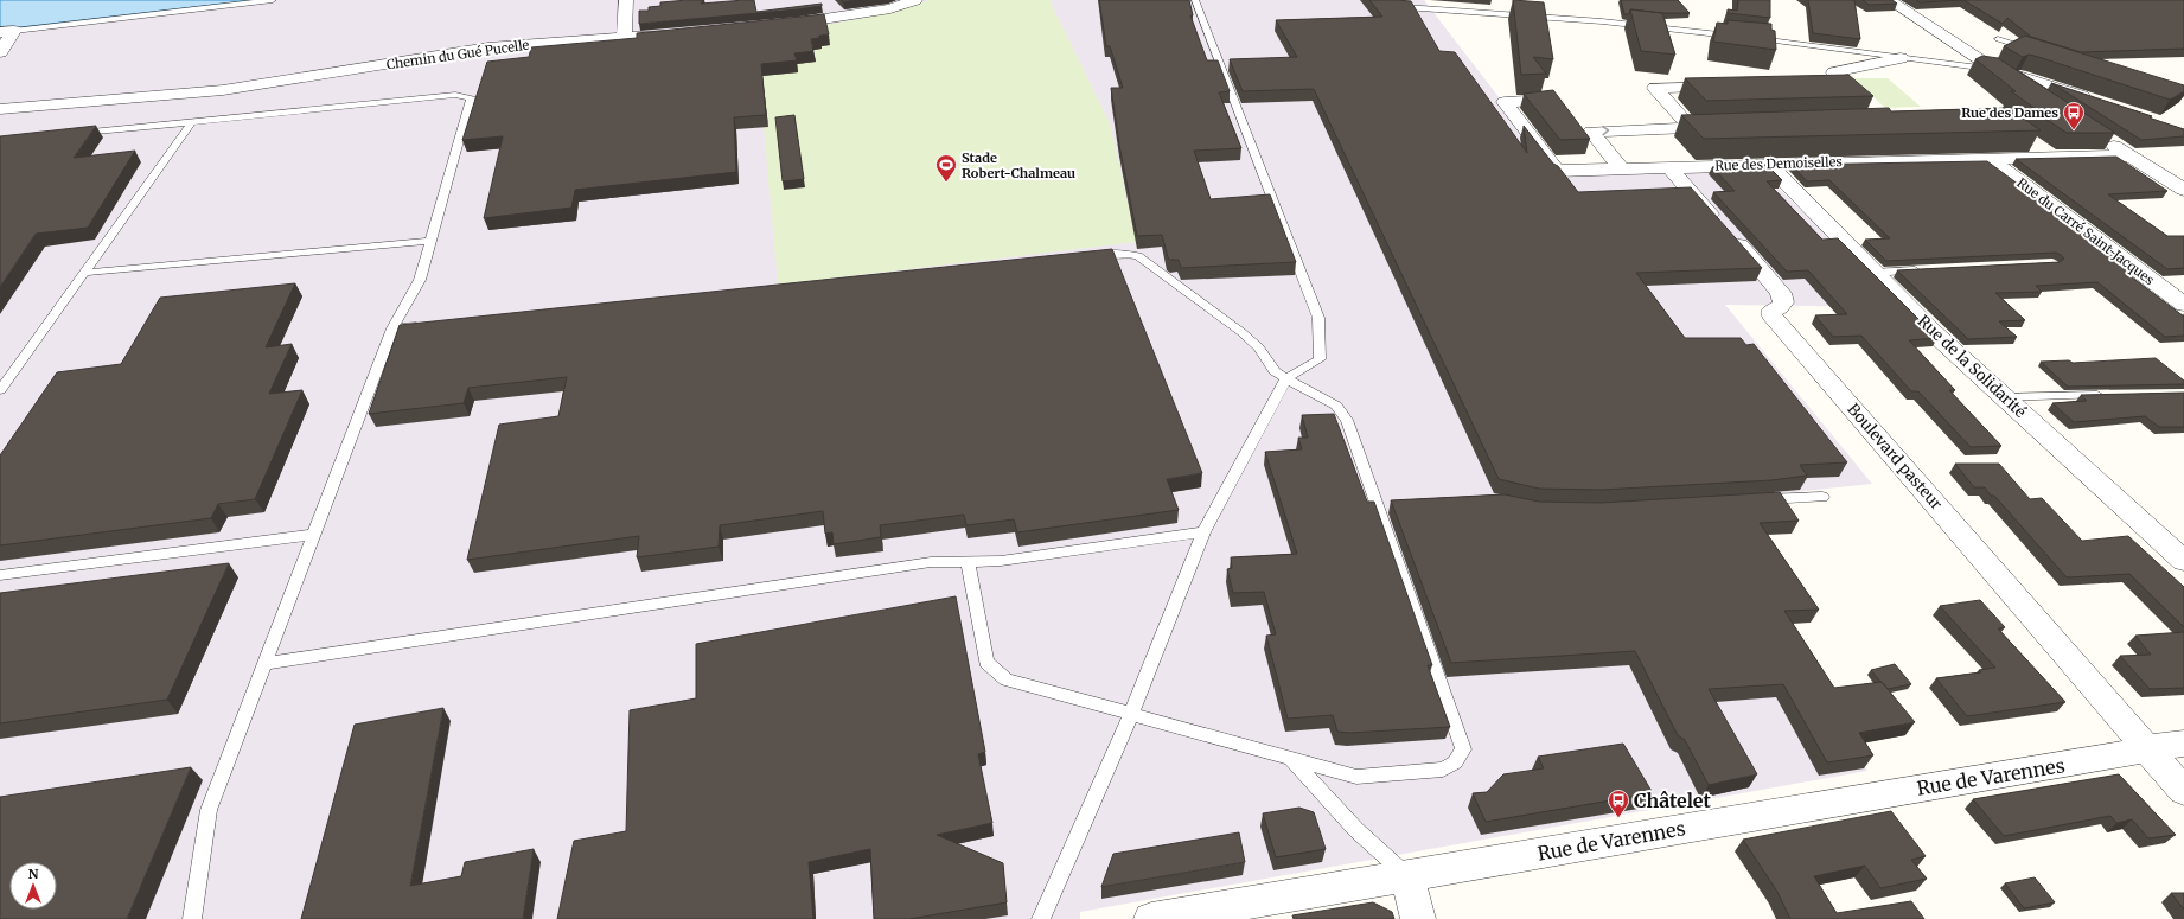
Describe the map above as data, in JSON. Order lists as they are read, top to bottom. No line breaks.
{"streets":{"street":["Chemin du Gué Pucelle","Rue des Demoiselles","Rue du Carré Saint-Jacques","Rue de la Solidarité","Boulevard pasteur","Rue de Varennes"]},"crossings":[["Rue des Demoiselles","Rue du Carré Saint-Jacques"],["Rue des Demoiselles","Rue de la Solidarité"],["Rue des Demoiselles","Boulevard pasteur"],["Boulevard pasteur","Rue de Varennes"]],"places":{"bus stop":["Rue des Dames","Châtelet"],"sports":["Stade Robert-Chalmeau"]},"north":"top"}
